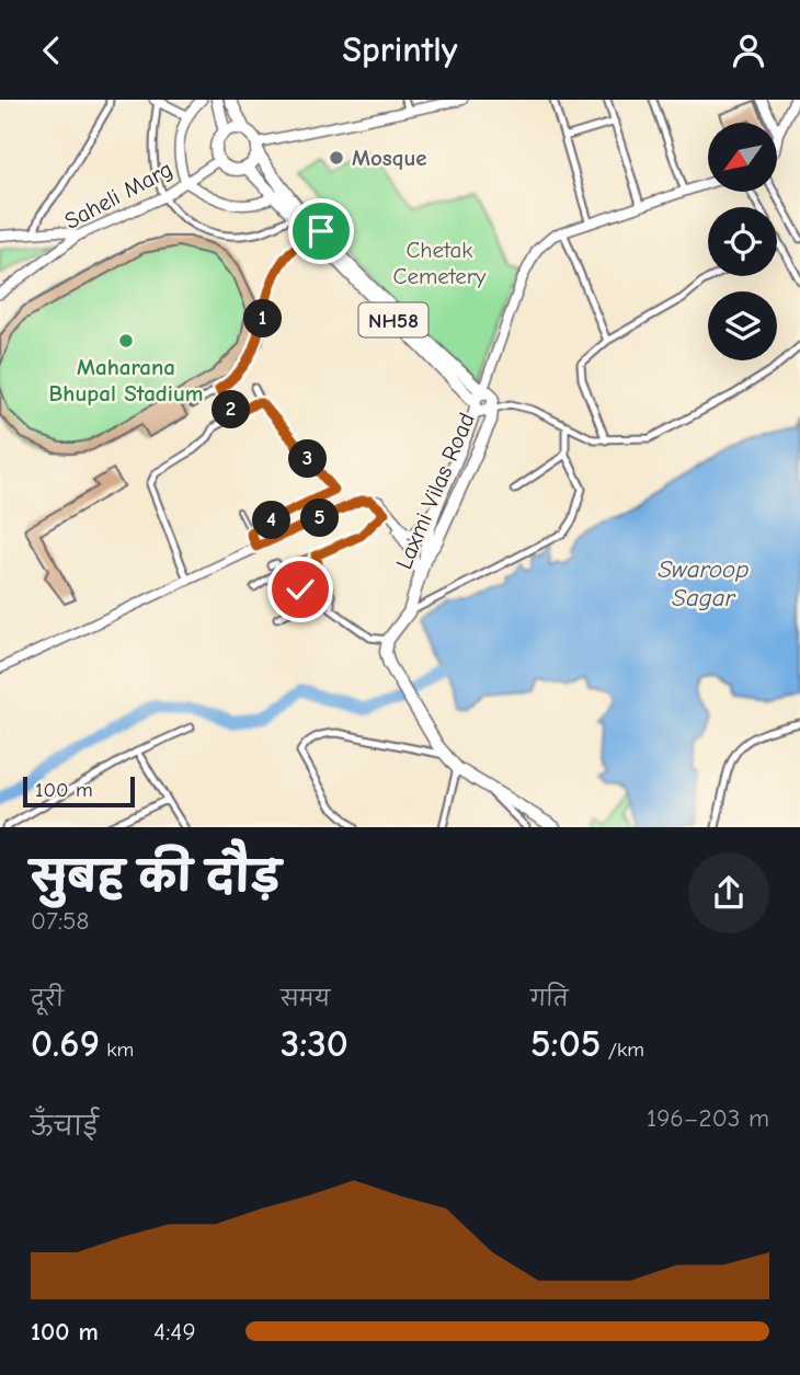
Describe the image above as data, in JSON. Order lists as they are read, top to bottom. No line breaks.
{"streets":{"highway":["NH58","Laxmi Vilas Road"],"street":["Saheli Marg"]},"crossings":[["Saheli Marg","NH58"],["NH58","Laxmi Vilas Road"]],"water":["Swaroop Sagar"],"parks":["Chetak Cemetery"],"places":["Mosque","Maharana Bhupal Stadium"],"scale_bar":"100 m","north":"bottom left","page":{"header":"Sprintly","pins":["1","2","3","5","4"],"scale":"100 m","heading":["सुबह की दौड़","07:58"],"stats":[["दूरी","0.69 km"],["समय","3:30"],["गति","5:05 /km"]],"chart":["ऊँचाई","196–203 m"],"list":[{"name":"100 m","note":"4:49"}]}}
